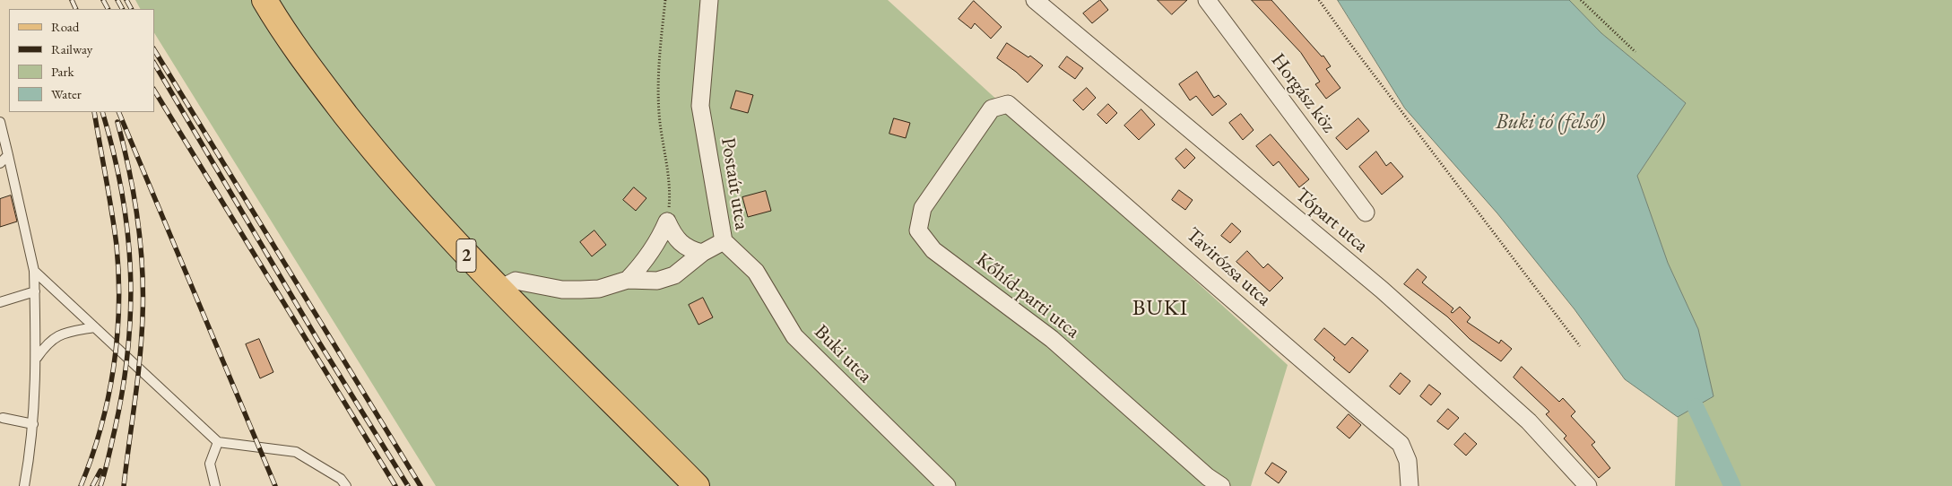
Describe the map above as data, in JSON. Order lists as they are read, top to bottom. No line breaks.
{"streets":{"main road":["2"],"street":["Horgász köz","Postaút utca","Tópart utca","Tavirózsa utca","Kőhíd-parti utca","Buki utca"]},"crossings":[["Postaút utca","2"],["Postaút utca","Buki utca"],["Tavirózsa utca","Kőhíd-parti utca"]],"districts":["BUKI"],"water":["Buki tó (felső)"],"legend":["Road","Railway","Park","Water"]}
